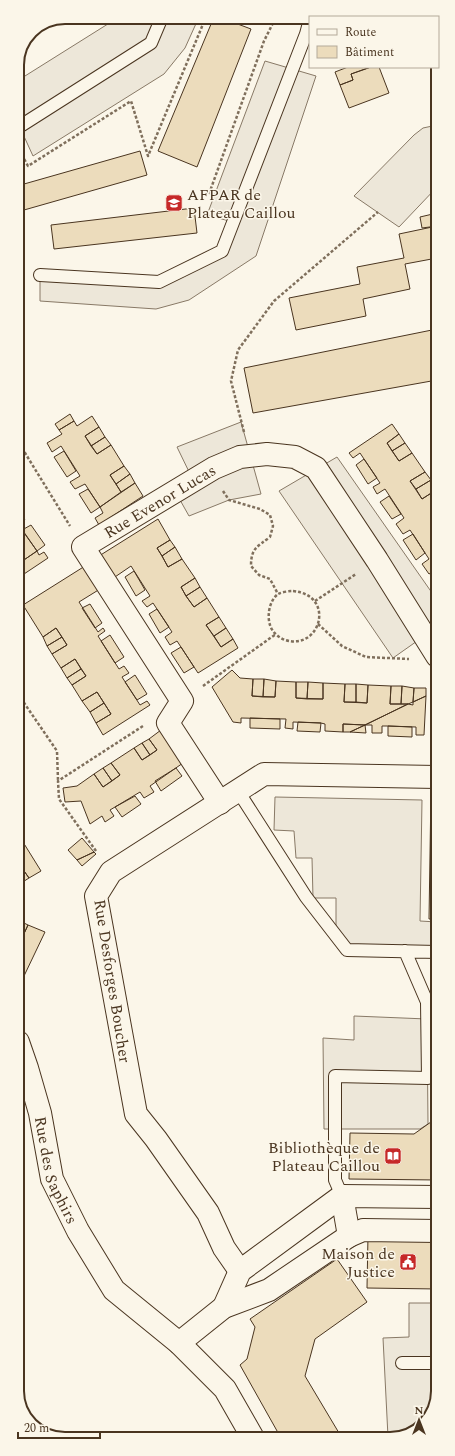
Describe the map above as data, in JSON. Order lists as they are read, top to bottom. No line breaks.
{"streets":{"street":["Rue Evenor Lucas","Rue Desforges Boucher","Rue des Saphirs"]},"places":{"school or university":["AFPAR de Plateau Caillou"],"library":["Bibliothèque de Plateau Caillou"],"public building":["Maison de Justice"]},"legend":["Route","Bâtiment"],"scale_bar":"20 m","north":"top"}
